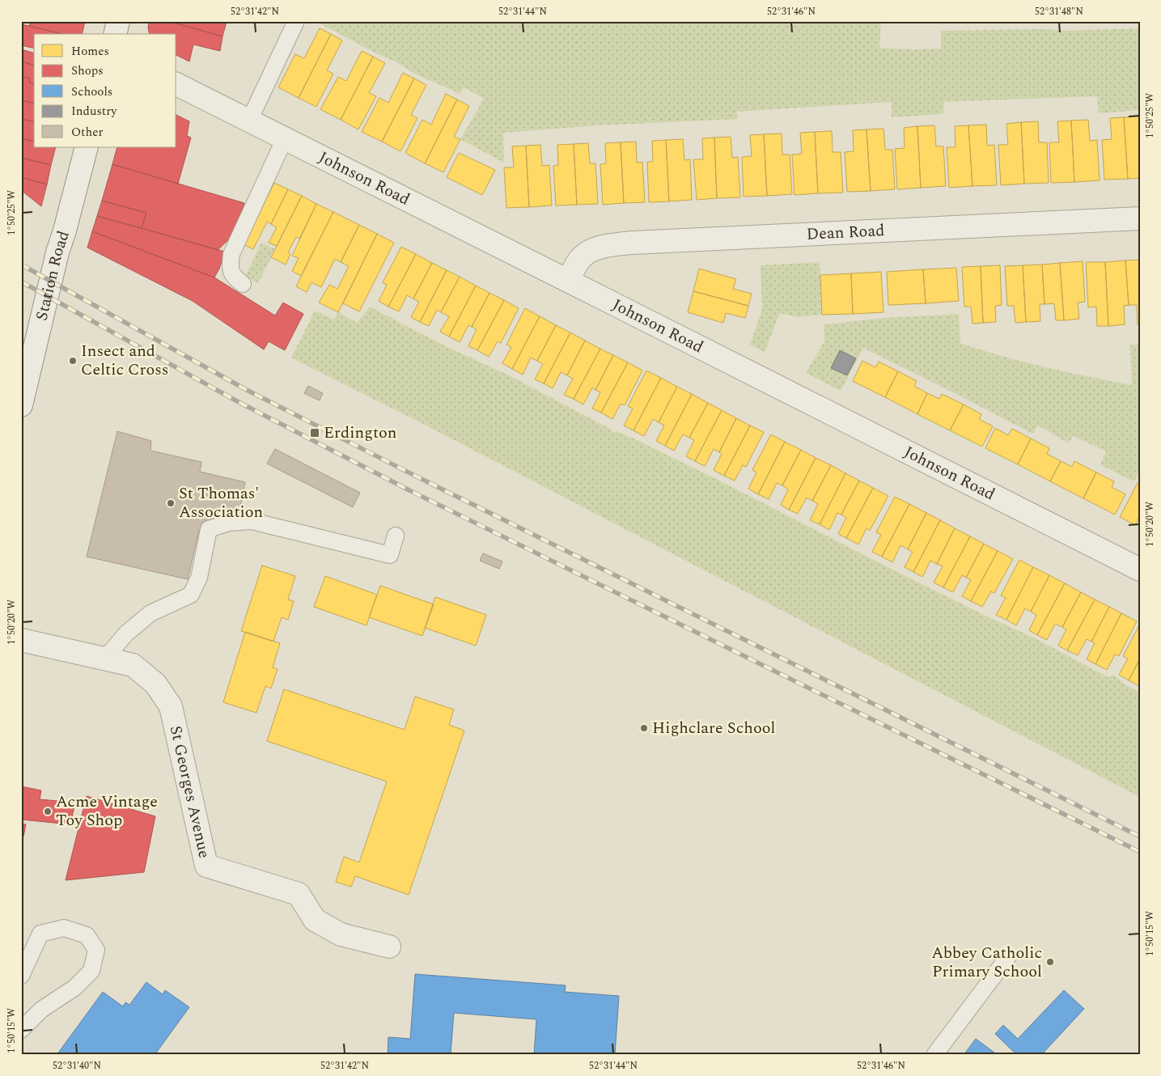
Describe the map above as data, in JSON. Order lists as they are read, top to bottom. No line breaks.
{"streets":{"street":["Johnson Road","Dean Road","Station Road","St Georges Avenue"]},"crossings":[["Johnson Road","Dean Road"]],"places":{"other":["Insect and Celtic Cross","St Thomas' Association","Highclare School","Acme Vintage Toy Shop","Abbey Catholic Primary School"],"transit":["Erdington"]},"legend":["Homes","Shops","Schools","Industry","Other"],"coordinates":["52°31'42\"N","52°31'44\"N","52°31'46\"N","52°31'48\"N","1°50'25\"W","1°50'20\"W","1°50'15\"W","52°31'40\"N"]}
